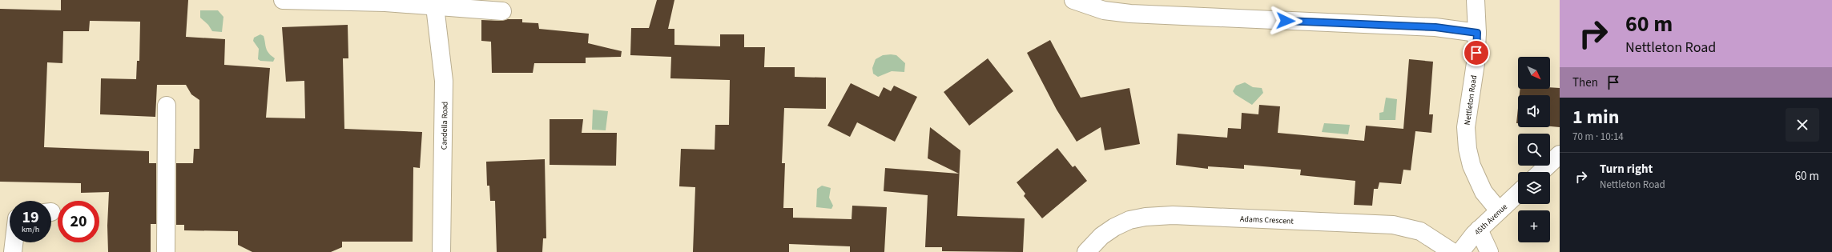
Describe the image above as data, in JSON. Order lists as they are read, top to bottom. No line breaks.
{"streets":{"street":["Nettleton Road","Candella Road","Adams Crescent","45th Avenue"]},"crossings":[["Nettleton Road","45th Avenue"]],"north":"bottom right","page":{"turn":["60 m","Nettleton Road"],"map_buttons":"+","then":"Then","heading":["1 min","70 m · 10:14"],"list":[{"name":"Turn right","note":"Nettleton Road","value":"60 m"}],"speed":"19 km/h","limit":"20"}}
